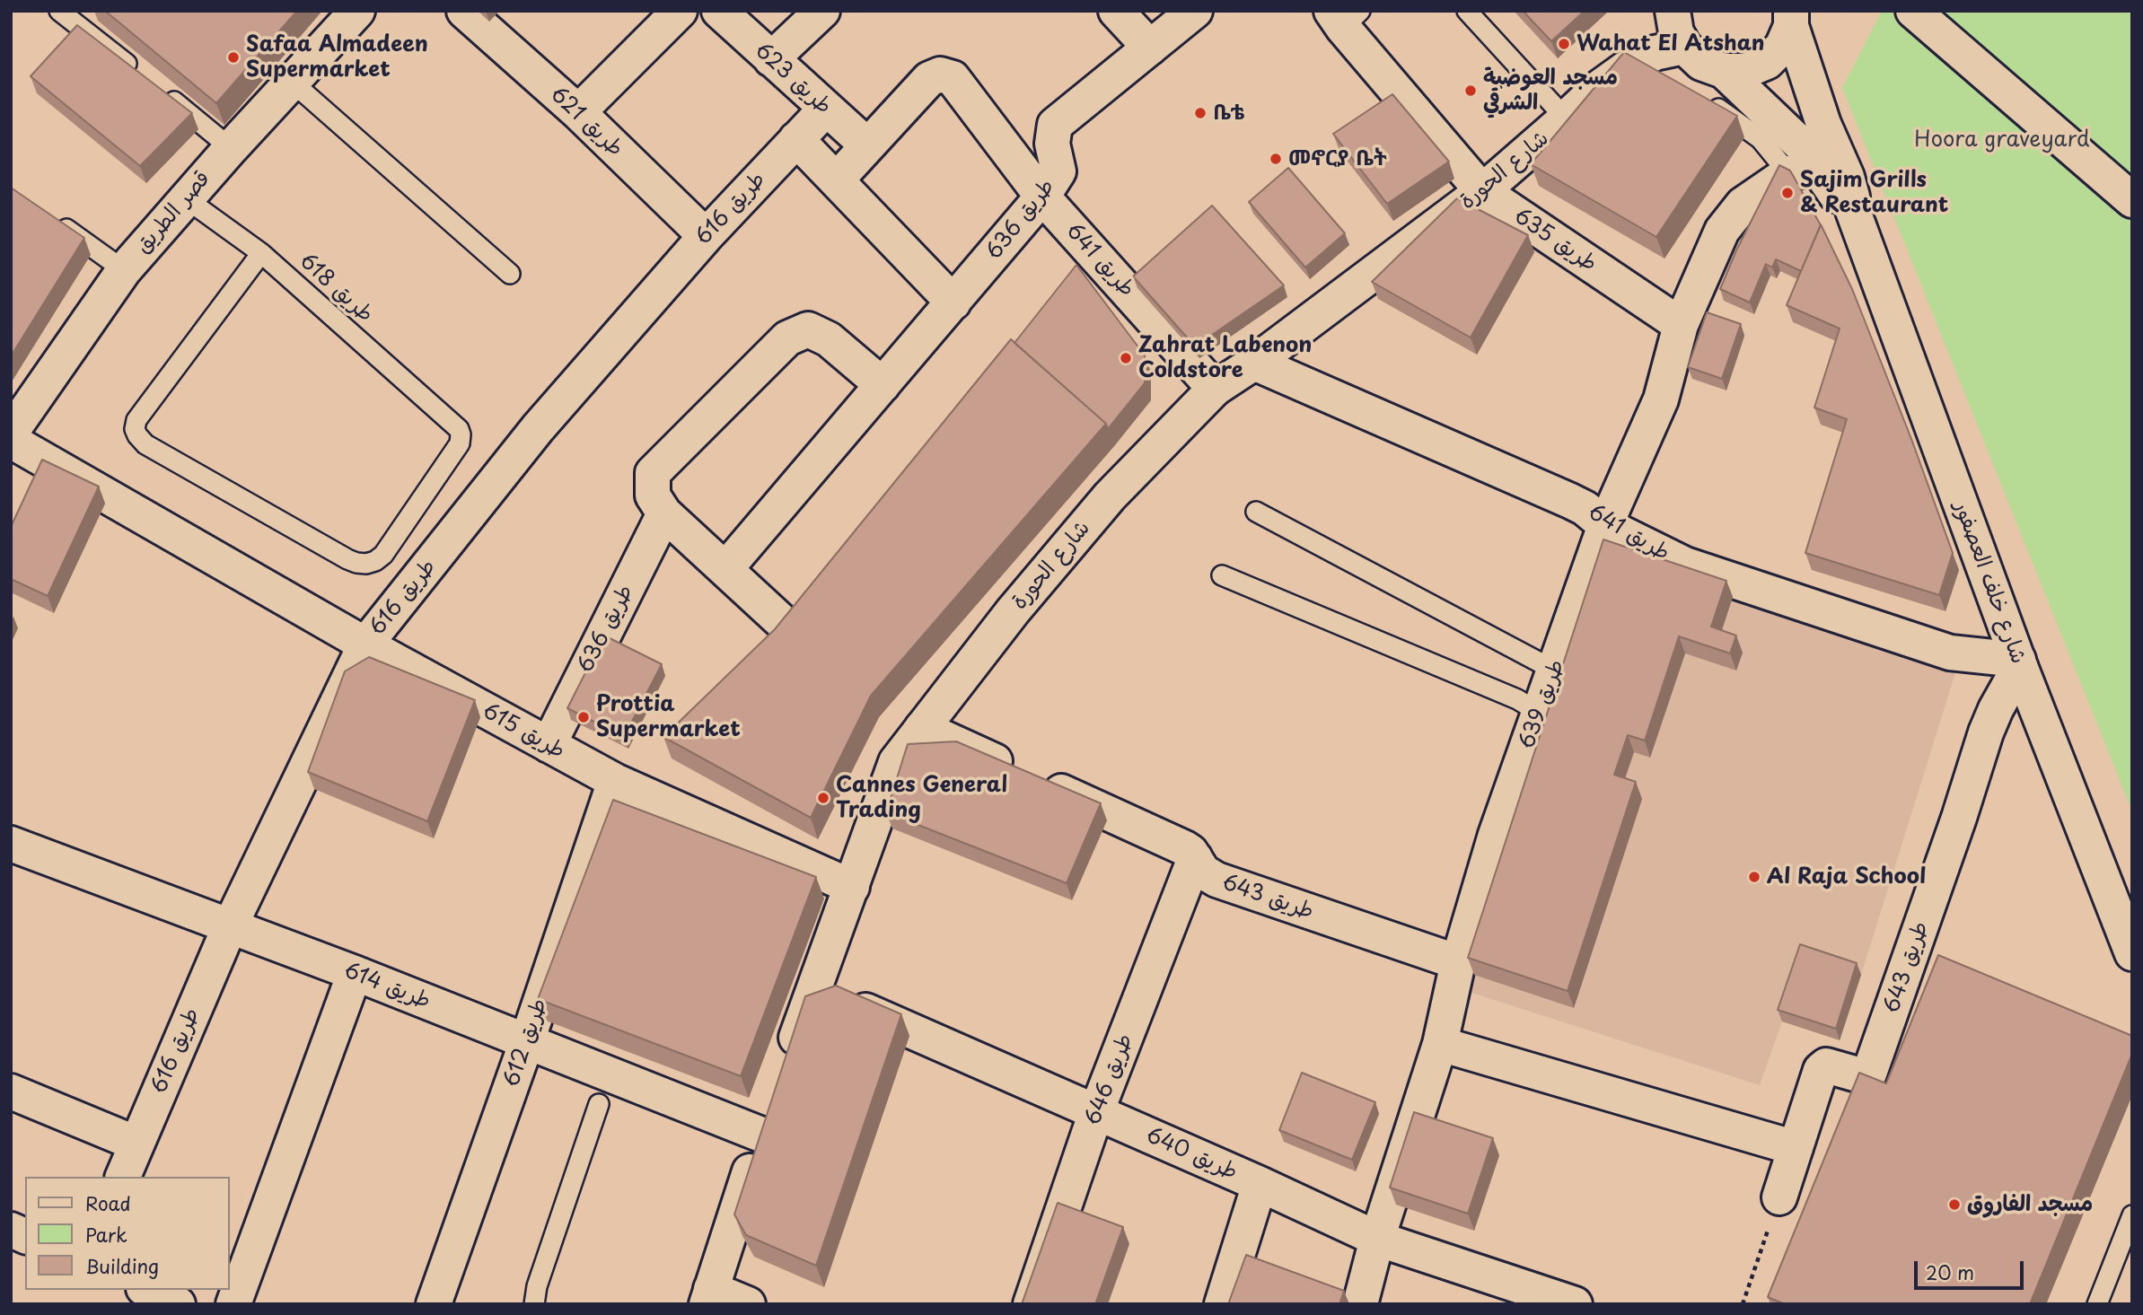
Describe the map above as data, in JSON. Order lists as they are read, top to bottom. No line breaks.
{"streets":{"street":["طريق 623","طريق 621","شارع الحورة","طريق 616","قصر الطريق","طريق 636","طريق 635","طريق 641","شارع خلف العصفور","طريق 639","طريق 615","طريق 643","طريق 614","طريق 612","طريق 646","طريق 640"],"lane":["طريق 618"]},"crossings":[["طريق 623","طريق 616"],["طريق 623","طريق 641"],["طريق 621","طريق 616"],["شارع الحورة","طريق 635"],["شارع الحورة","طريق 641"],["شارع الحورة","شارع خلف العصفور"],["شارع الحورة","طريق 615"],["شارع الحورة","طريق 643"],["شارع الحورة","طريق 640"],["طريق 616","طريق 615"],["طريق 616","طريق 614"],["قصر الطريق","طريق 618"],["طريق 636","طريق 641"],["طريق 636","طريق 615"],["طريق 635","طريق 639"],["طريق 641","شارع خلف العصفور"],["طريق 641","طريق 639"],["طريق 641","طريق 643"],["شارع خلف العصفور","طريق 639"],["شارع خلف العصفور","طريق 643"],["طريق 639","طريق 643"],["طريق 639","طريق 640"],["طريق 615","طريق 612"],["طريق 643","طريق 646"],["طريق 614","طريق 612"],["طريق 646","طريق 640"]],"parks":["Hoora graveyard"],"places":["Wahat El Atshan","Safaa Almadeen Supermarket","مسجد العوضية الشرقي","ቤቴ","መኖርያ ቤት","Sajim Grills & Restaurant","Zahrat Labenon Coldstore","Prottia Supermarket","Cannes General Trading","Al Raja School","مسجد الفاروق"],"legend":["Road","Park","Building"],"scale_bar":"20 m"}
